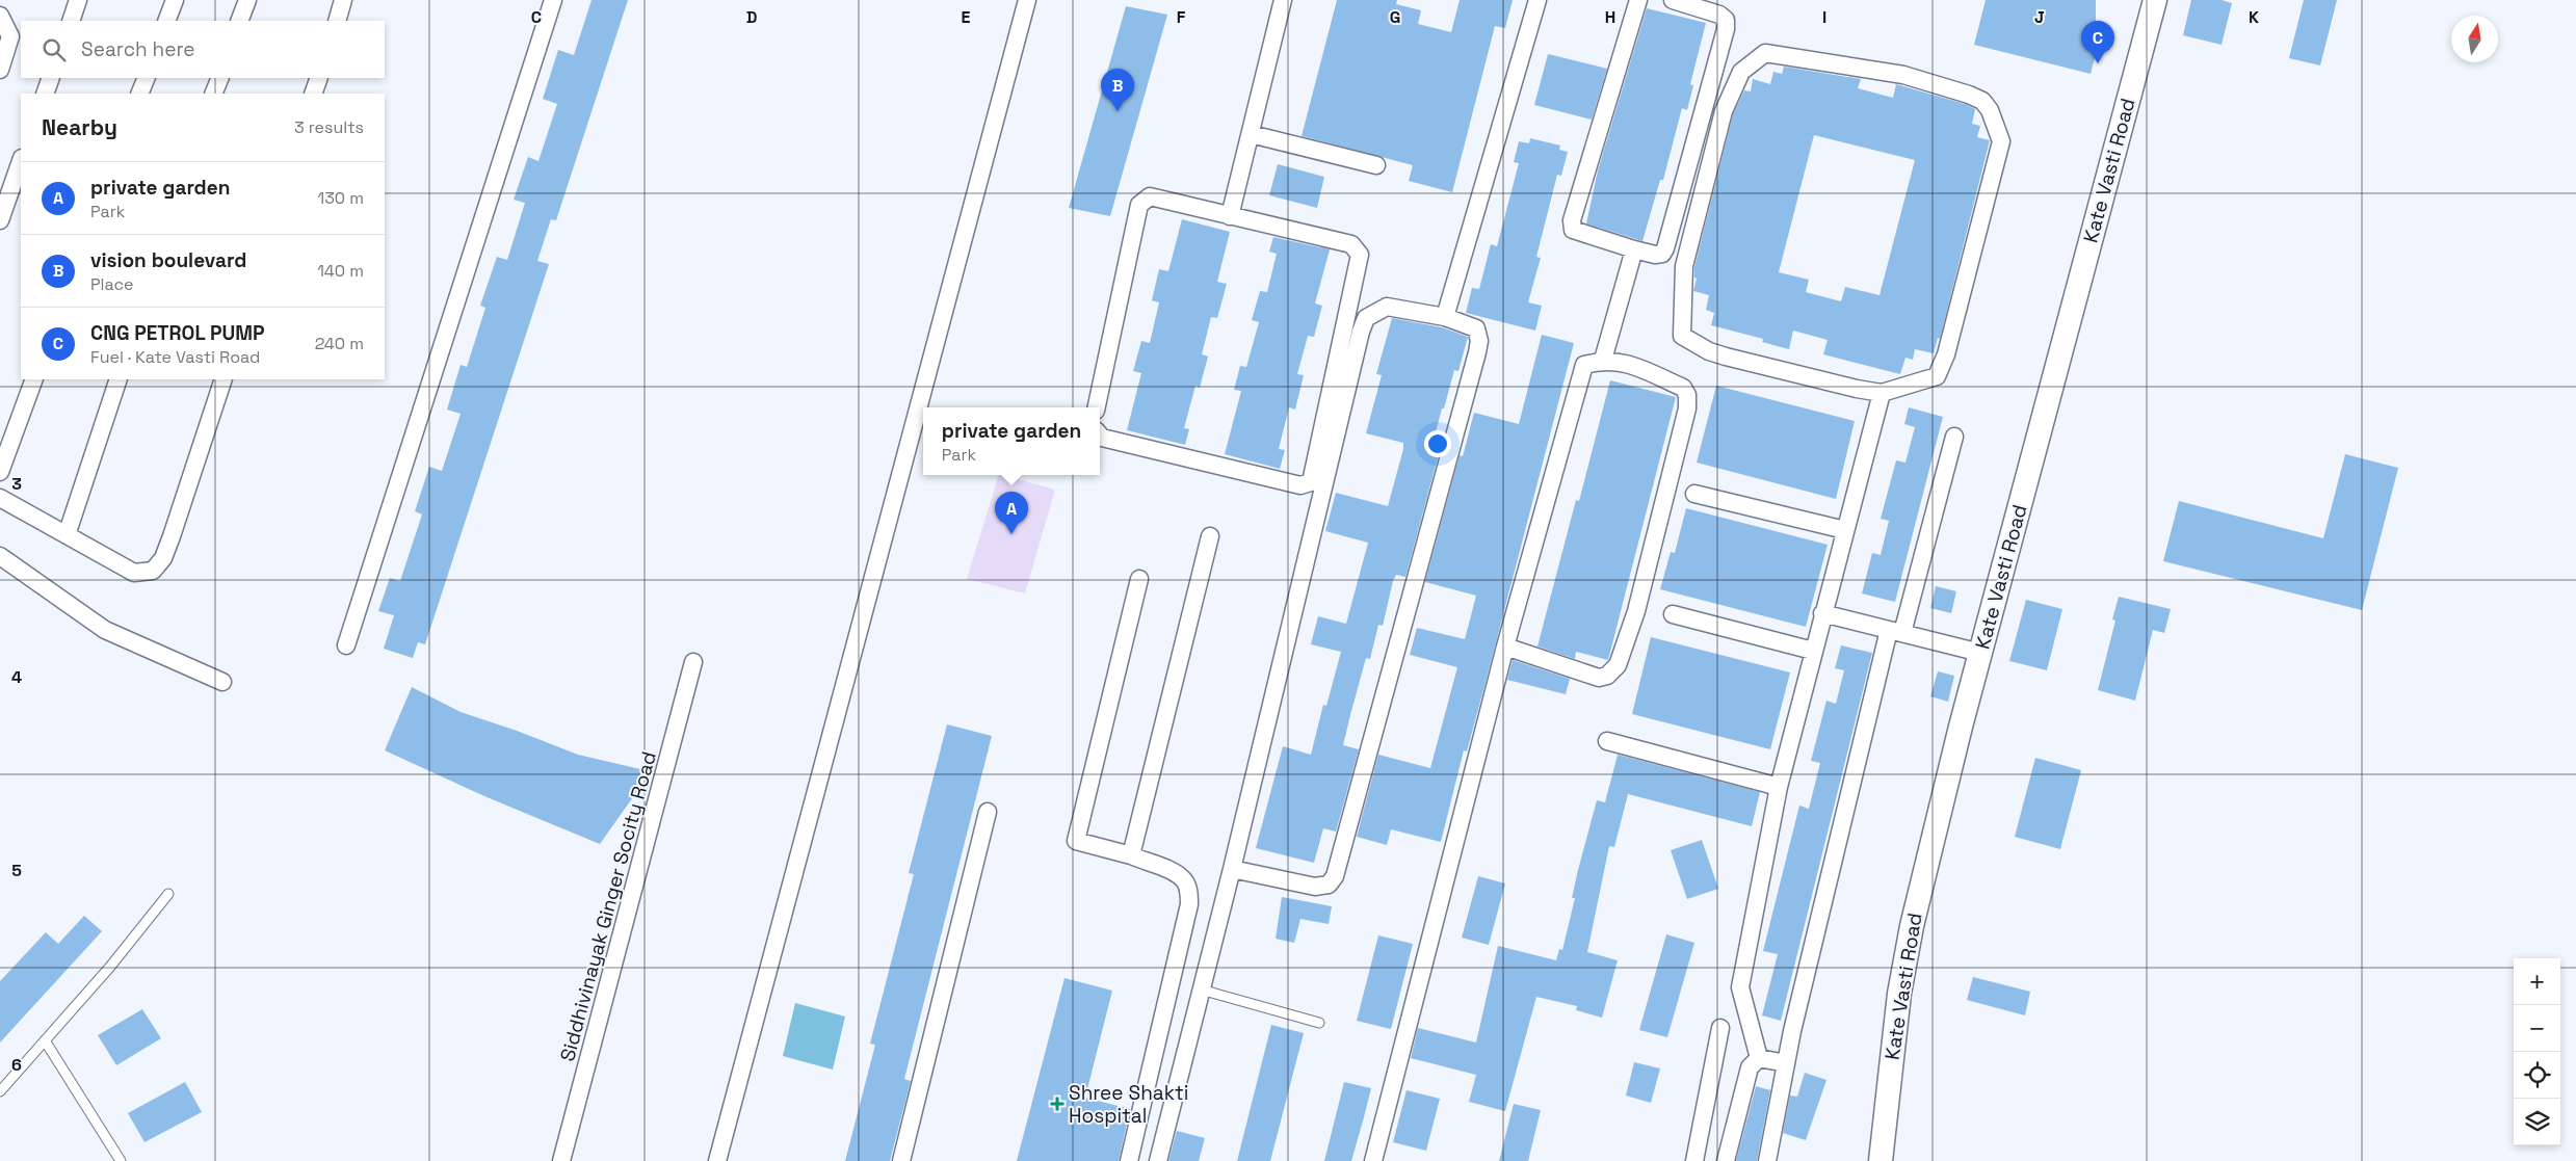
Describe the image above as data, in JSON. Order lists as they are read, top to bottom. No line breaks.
{"streets":{"street":["Kate Vasti Road","Siddhivinayak Ginger Socity Road"]},"places":{"health":["Shree Shakti Hospital"]},"north":"top","page":{"pins":["C","B","A"],"search":"Search here","heading":["Nearby","3 results"],"list":[{"mark":"A","name":"private garden","note":"Park","value":"130 m"},{"mark":"B","name":"vision boulevard","note":"Place","value":"140 m"},{"mark":"C","name":"CNG PETROL PUMP","note":"Fuel · Kate Vasti Road","value":"240 m"}],"popup":["private garden","Park"],"map_buttons":["+","−"]},"grid":{"columns":["C","D","E","F","G","H","I","J","K"],"rows":["3","4","5","6"]}}
